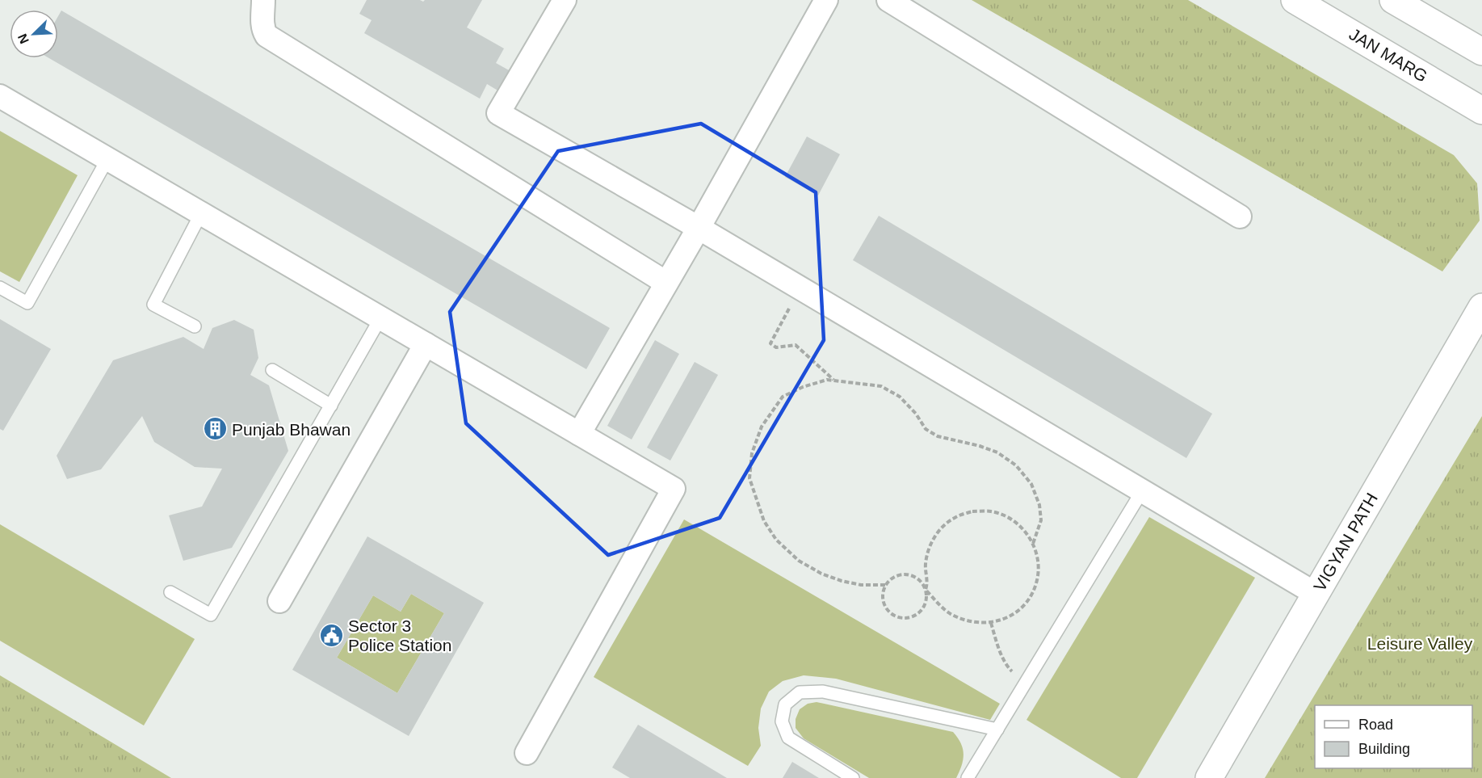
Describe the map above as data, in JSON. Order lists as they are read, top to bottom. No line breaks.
{"streets":{"main road":["JAN MARG","VIGYAN PATH"]},"parks":["Leisure Valley"],"places":{"building":["Punjab Bhawan"],"public building":["Sector 3 Police Station"]},"legend":["Road","Building"],"north":"bottom left"}
